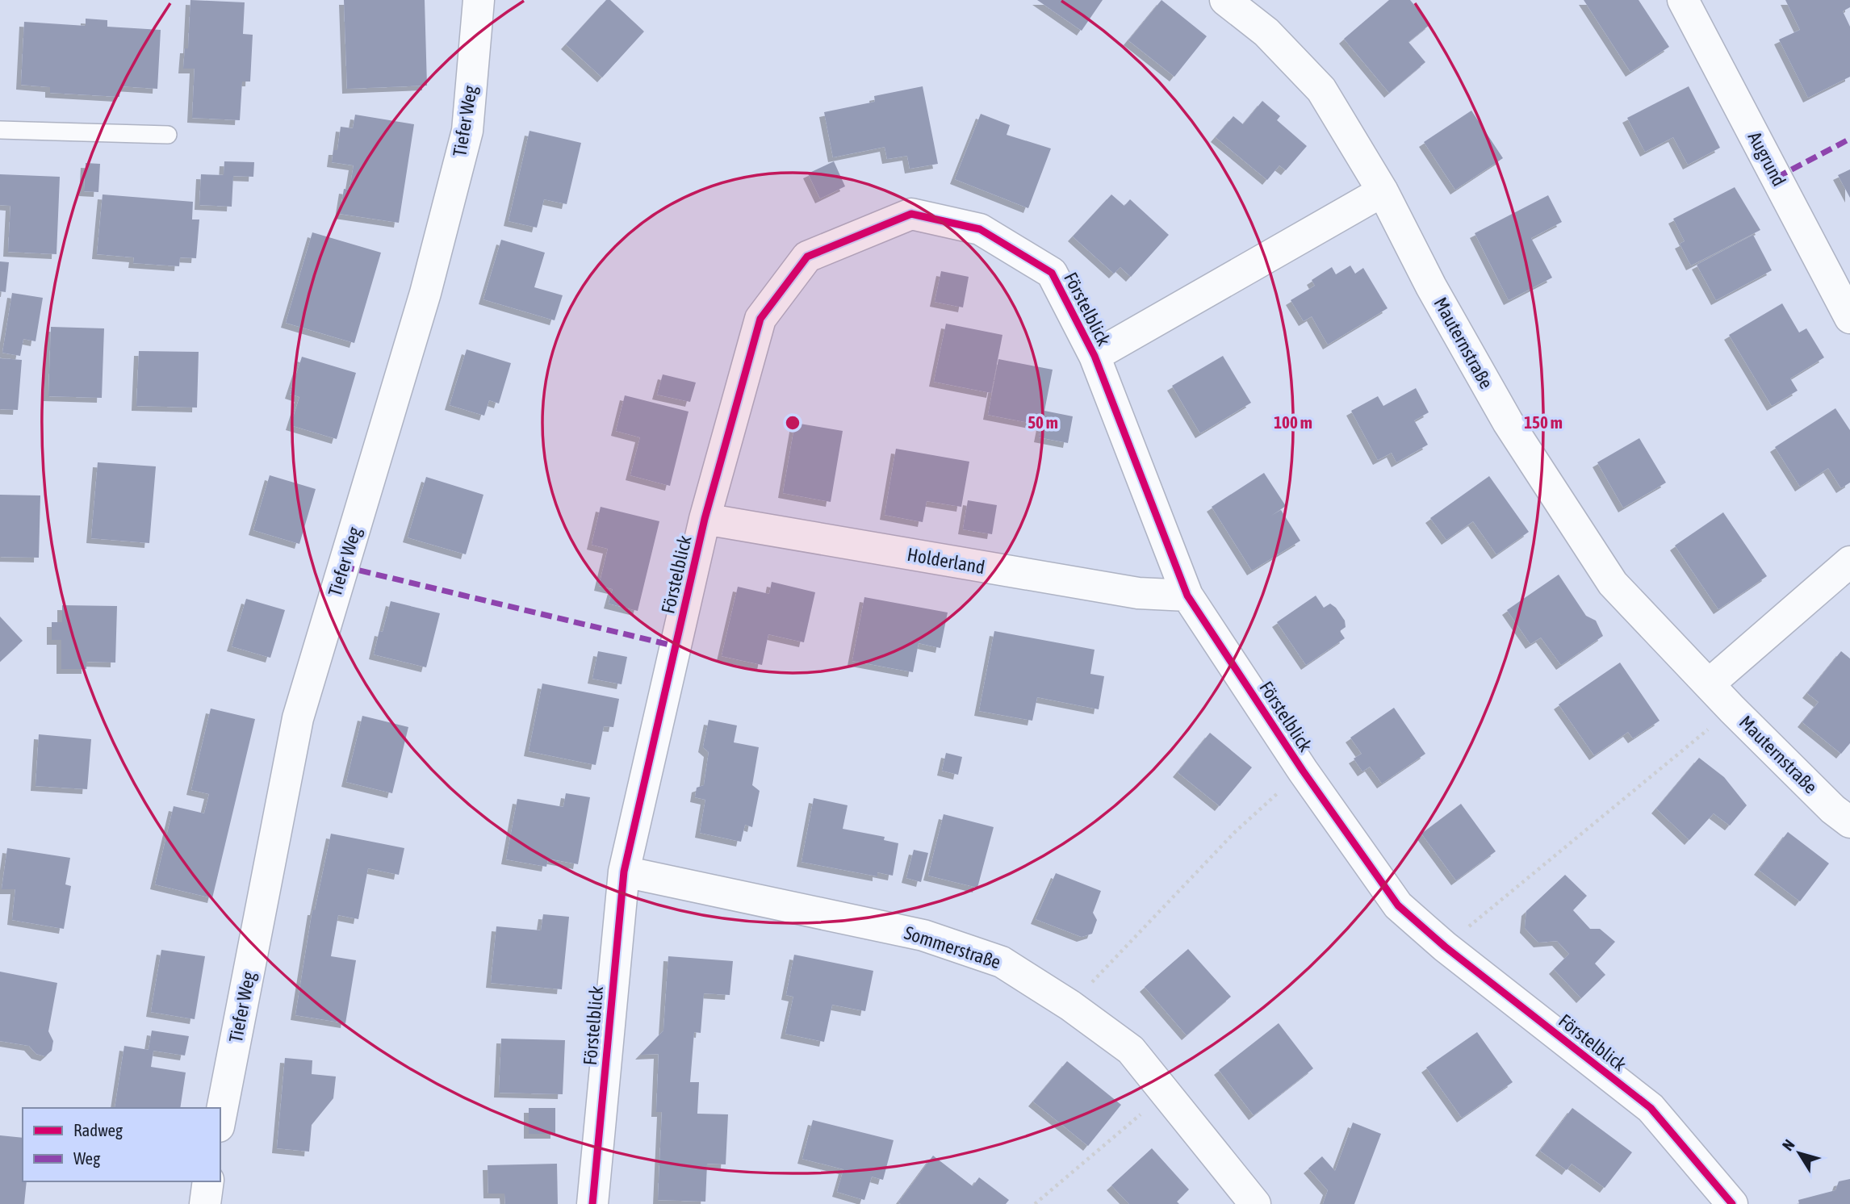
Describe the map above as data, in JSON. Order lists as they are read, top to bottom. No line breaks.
{"streets":{"street":["Tiefer Weg","Augrund","Förstelblick","Mauternstraße","Holderland","Sommerstraße"]},"crossings":[["Förstelblick","Mauternstraße"],["Förstelblick","Holderland"],["Förstelblick","Sommerstraße"]],"legend":["Radweg","Weg"],"north":"top left","rings":["50 m","100 m","150 m"]}
